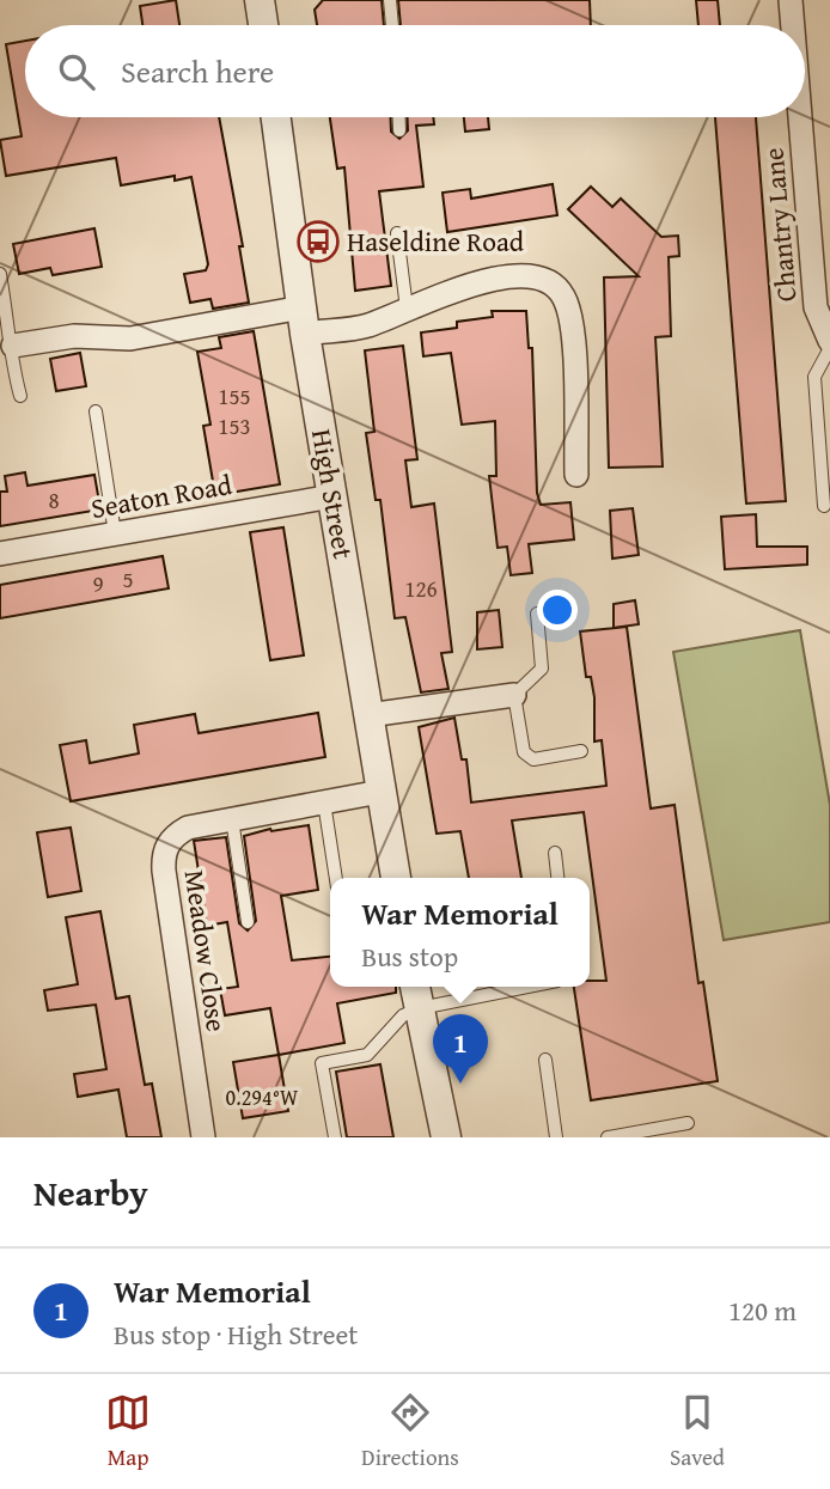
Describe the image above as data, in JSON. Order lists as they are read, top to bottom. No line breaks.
{"streets":{"street":["Chantry Lane","High Street","Seaton Road","Meadow Close"]},"crossings":[["High Street","Seaton Road"],["High Street","Meadow Close"]],"places":{"bus stop":["Haseldine Road"]},"house_numbers":["155","153","8","5","9","126"],"page":{"search":"Search here","popup":["War Memorial","Bus stop"],"pins":"1","heading":"Nearby","list":[{"mark":"1","name":"War Memorial","note":"Bus stop · High Street","value":"120 m"}],"nav":["Map","Directions","Saved"]},"coordinates":["0.294°W"]}
